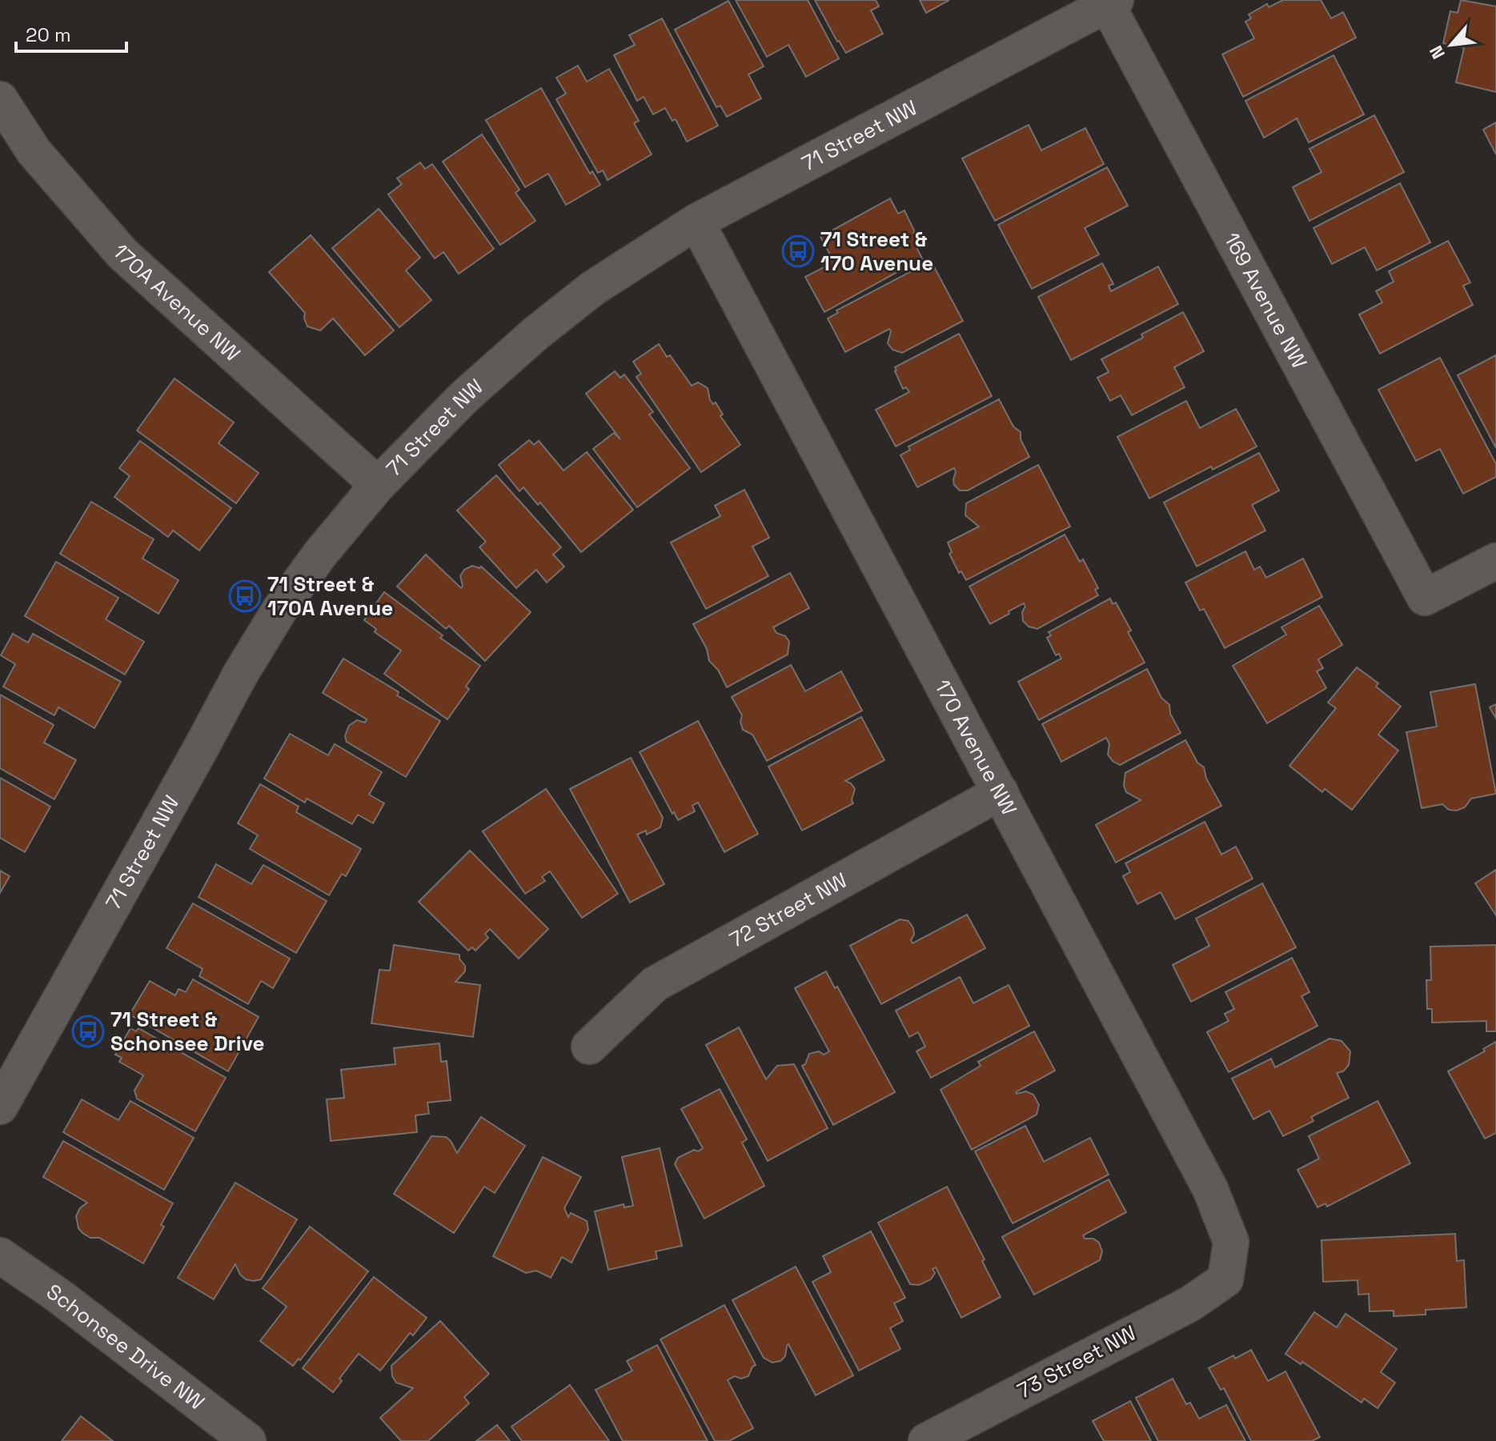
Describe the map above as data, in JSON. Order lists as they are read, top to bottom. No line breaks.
{"streets":{"street":["71 Street NW","169 Avenue NW","170A Avenue NW","170 Avenue NW","72 Street NW","Schonsee Drive NW","73 Street NW"]},"crossings":[["71 Street NW","169 Avenue NW"],["71 Street NW","170A Avenue NW"],["71 Street NW","170 Avenue NW"],["170 Avenue NW","72 Street NW"],["170 Avenue NW","73 Street NW"]],"places":{"bus stop":["71 Street & 170 Avenue","71 Street & 170A Avenue","71 Street & Schonsee Drive"]},"scale_bar":"20 m","north":"bottom left"}
